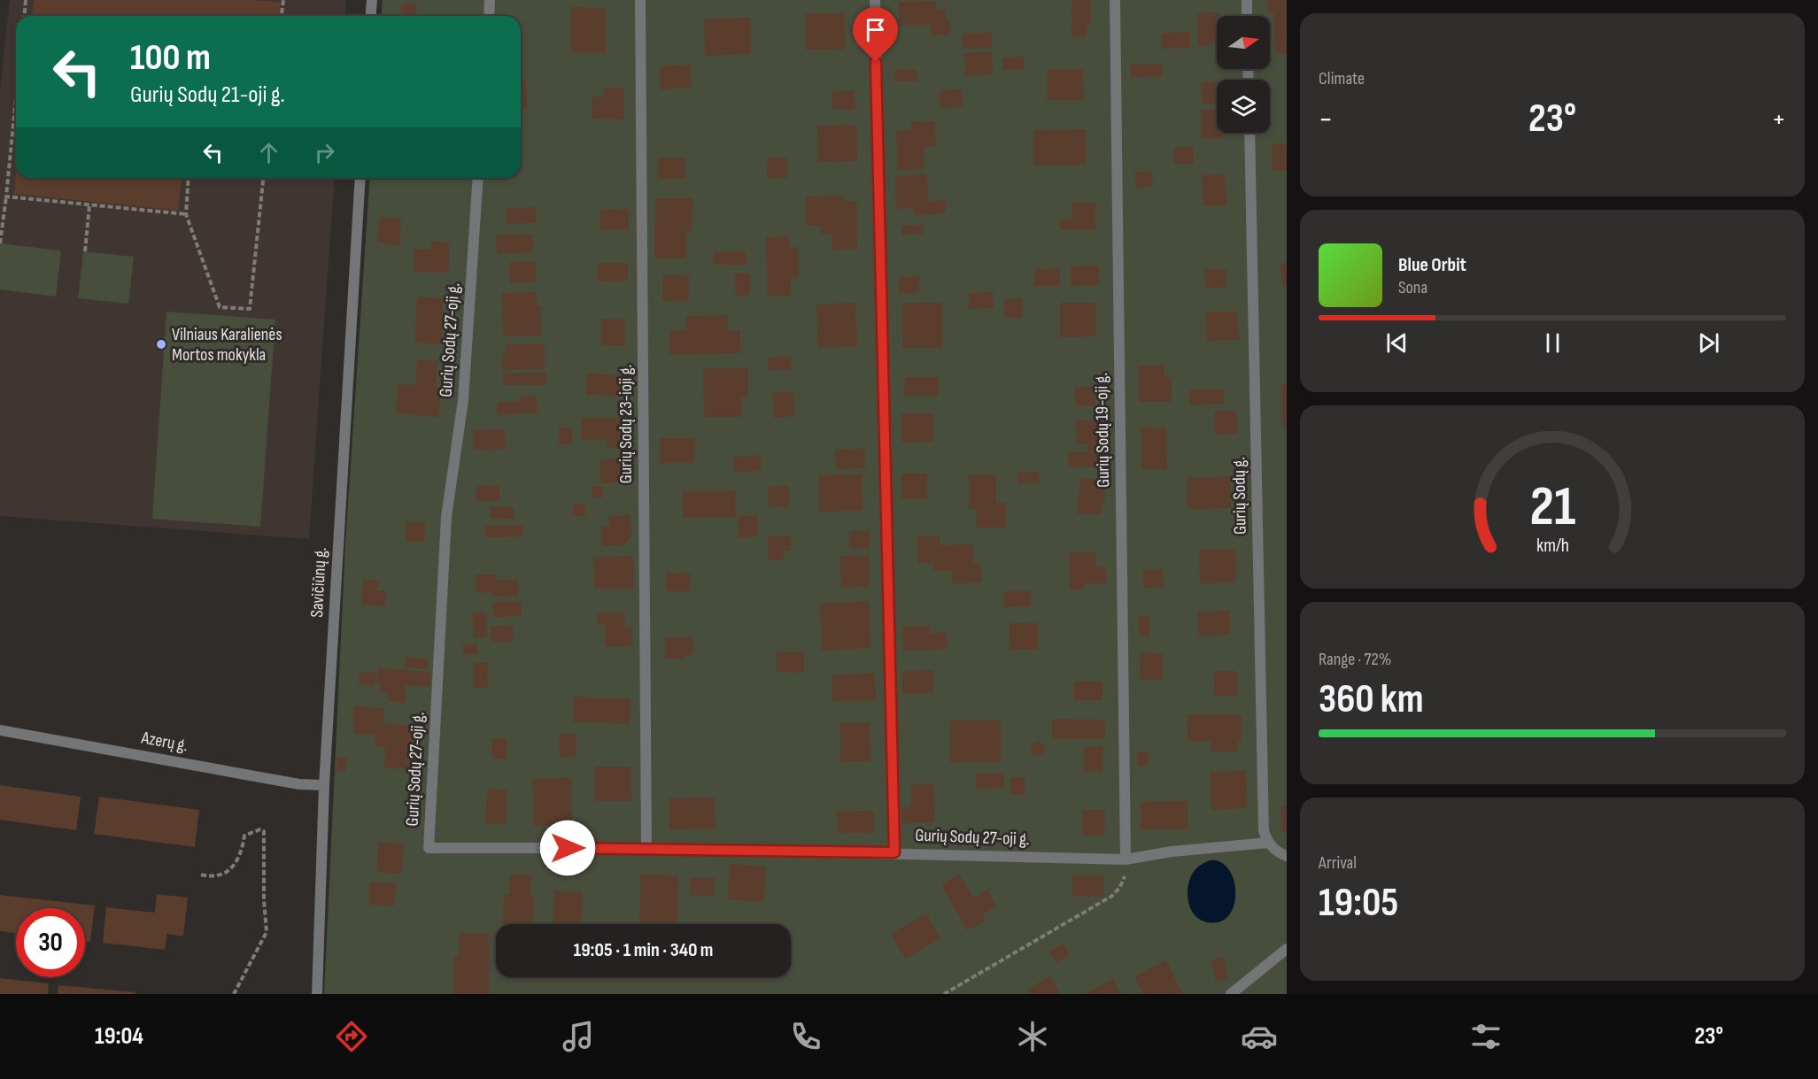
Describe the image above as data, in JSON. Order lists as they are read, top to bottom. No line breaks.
{"streets":{"street":["Gurių Sodų 27-oji g.","Gurių Sodų 23-ioji g.","Gurių Sodų 19-oji g.","Gurių Sodų g.","Savičiūnų g.","Azerų g."]},"crossings":[["Gurių Sodų 27-oji g.","Gurių Sodų 23-ioji g."],["Gurių Sodų 27-oji g.","Gurių Sodų 19-oji g."],["Gurių Sodų 27-oji g.","Gurių Sodų g."],["Savičiūnų g.","Azerų g."]],"places":["Vilniaus Karalienės Mortos mokykla"],"north":"right","page":{"tile":["Climate",["Range · 72%","360 km"],["Arrival","19:05"]],"turn":["100 m","Gurių Sodų 21-oji g."],"heat":["−","23°","+"],"song":["Blue Orbit","Sona"],"limit":"30","trip":"19:05 · 1 min · 340 m","tabs":["19:04","23°"],"gauge":["21","km/h"]}}
